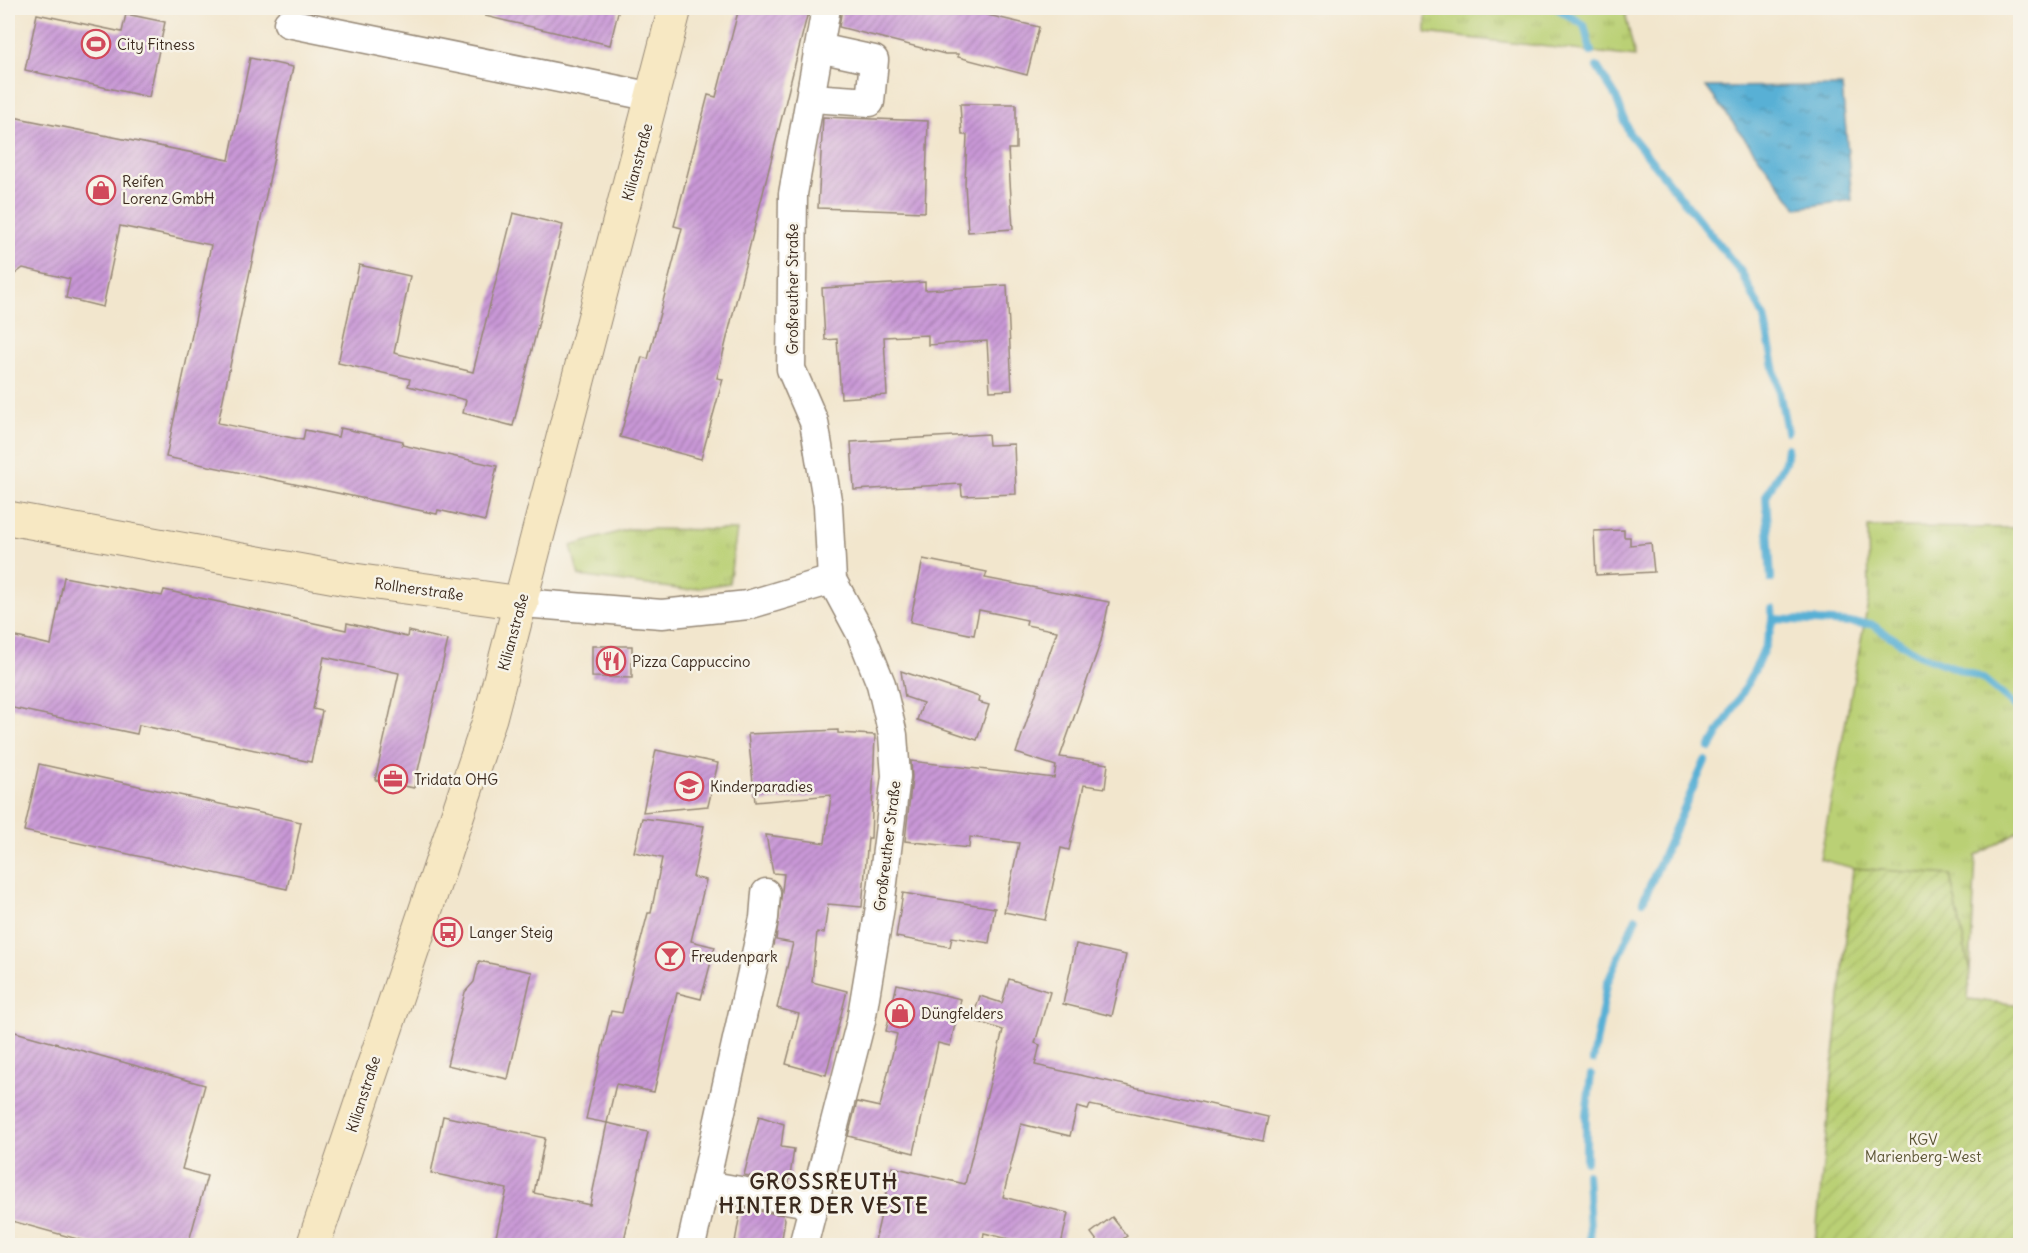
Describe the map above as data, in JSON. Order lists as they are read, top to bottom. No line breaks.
{"streets":{"main road":["Kilianstraße","Rollnerstraße"],"street":["Großreuther Straße"]},"crossings":[["Kilianstraße","Rollnerstraße"],["Großreuther Straße","Rollnerstraße"]],"districts":["GROSSREUTH HINTER DER VESTE"],"parks":["KGV Marienberg-West"],"places":{"sports":["City Fitness"],"shop":["Reifen Lorenz GmbH","Düngfelders"],"restaurant":["Pizza Cappuccino"],"office":["Tridata OHG"],"school or university":["Kinderparadies"],"bus stop":["Langer Steig"],"bar":["Freudenpark"]}}
